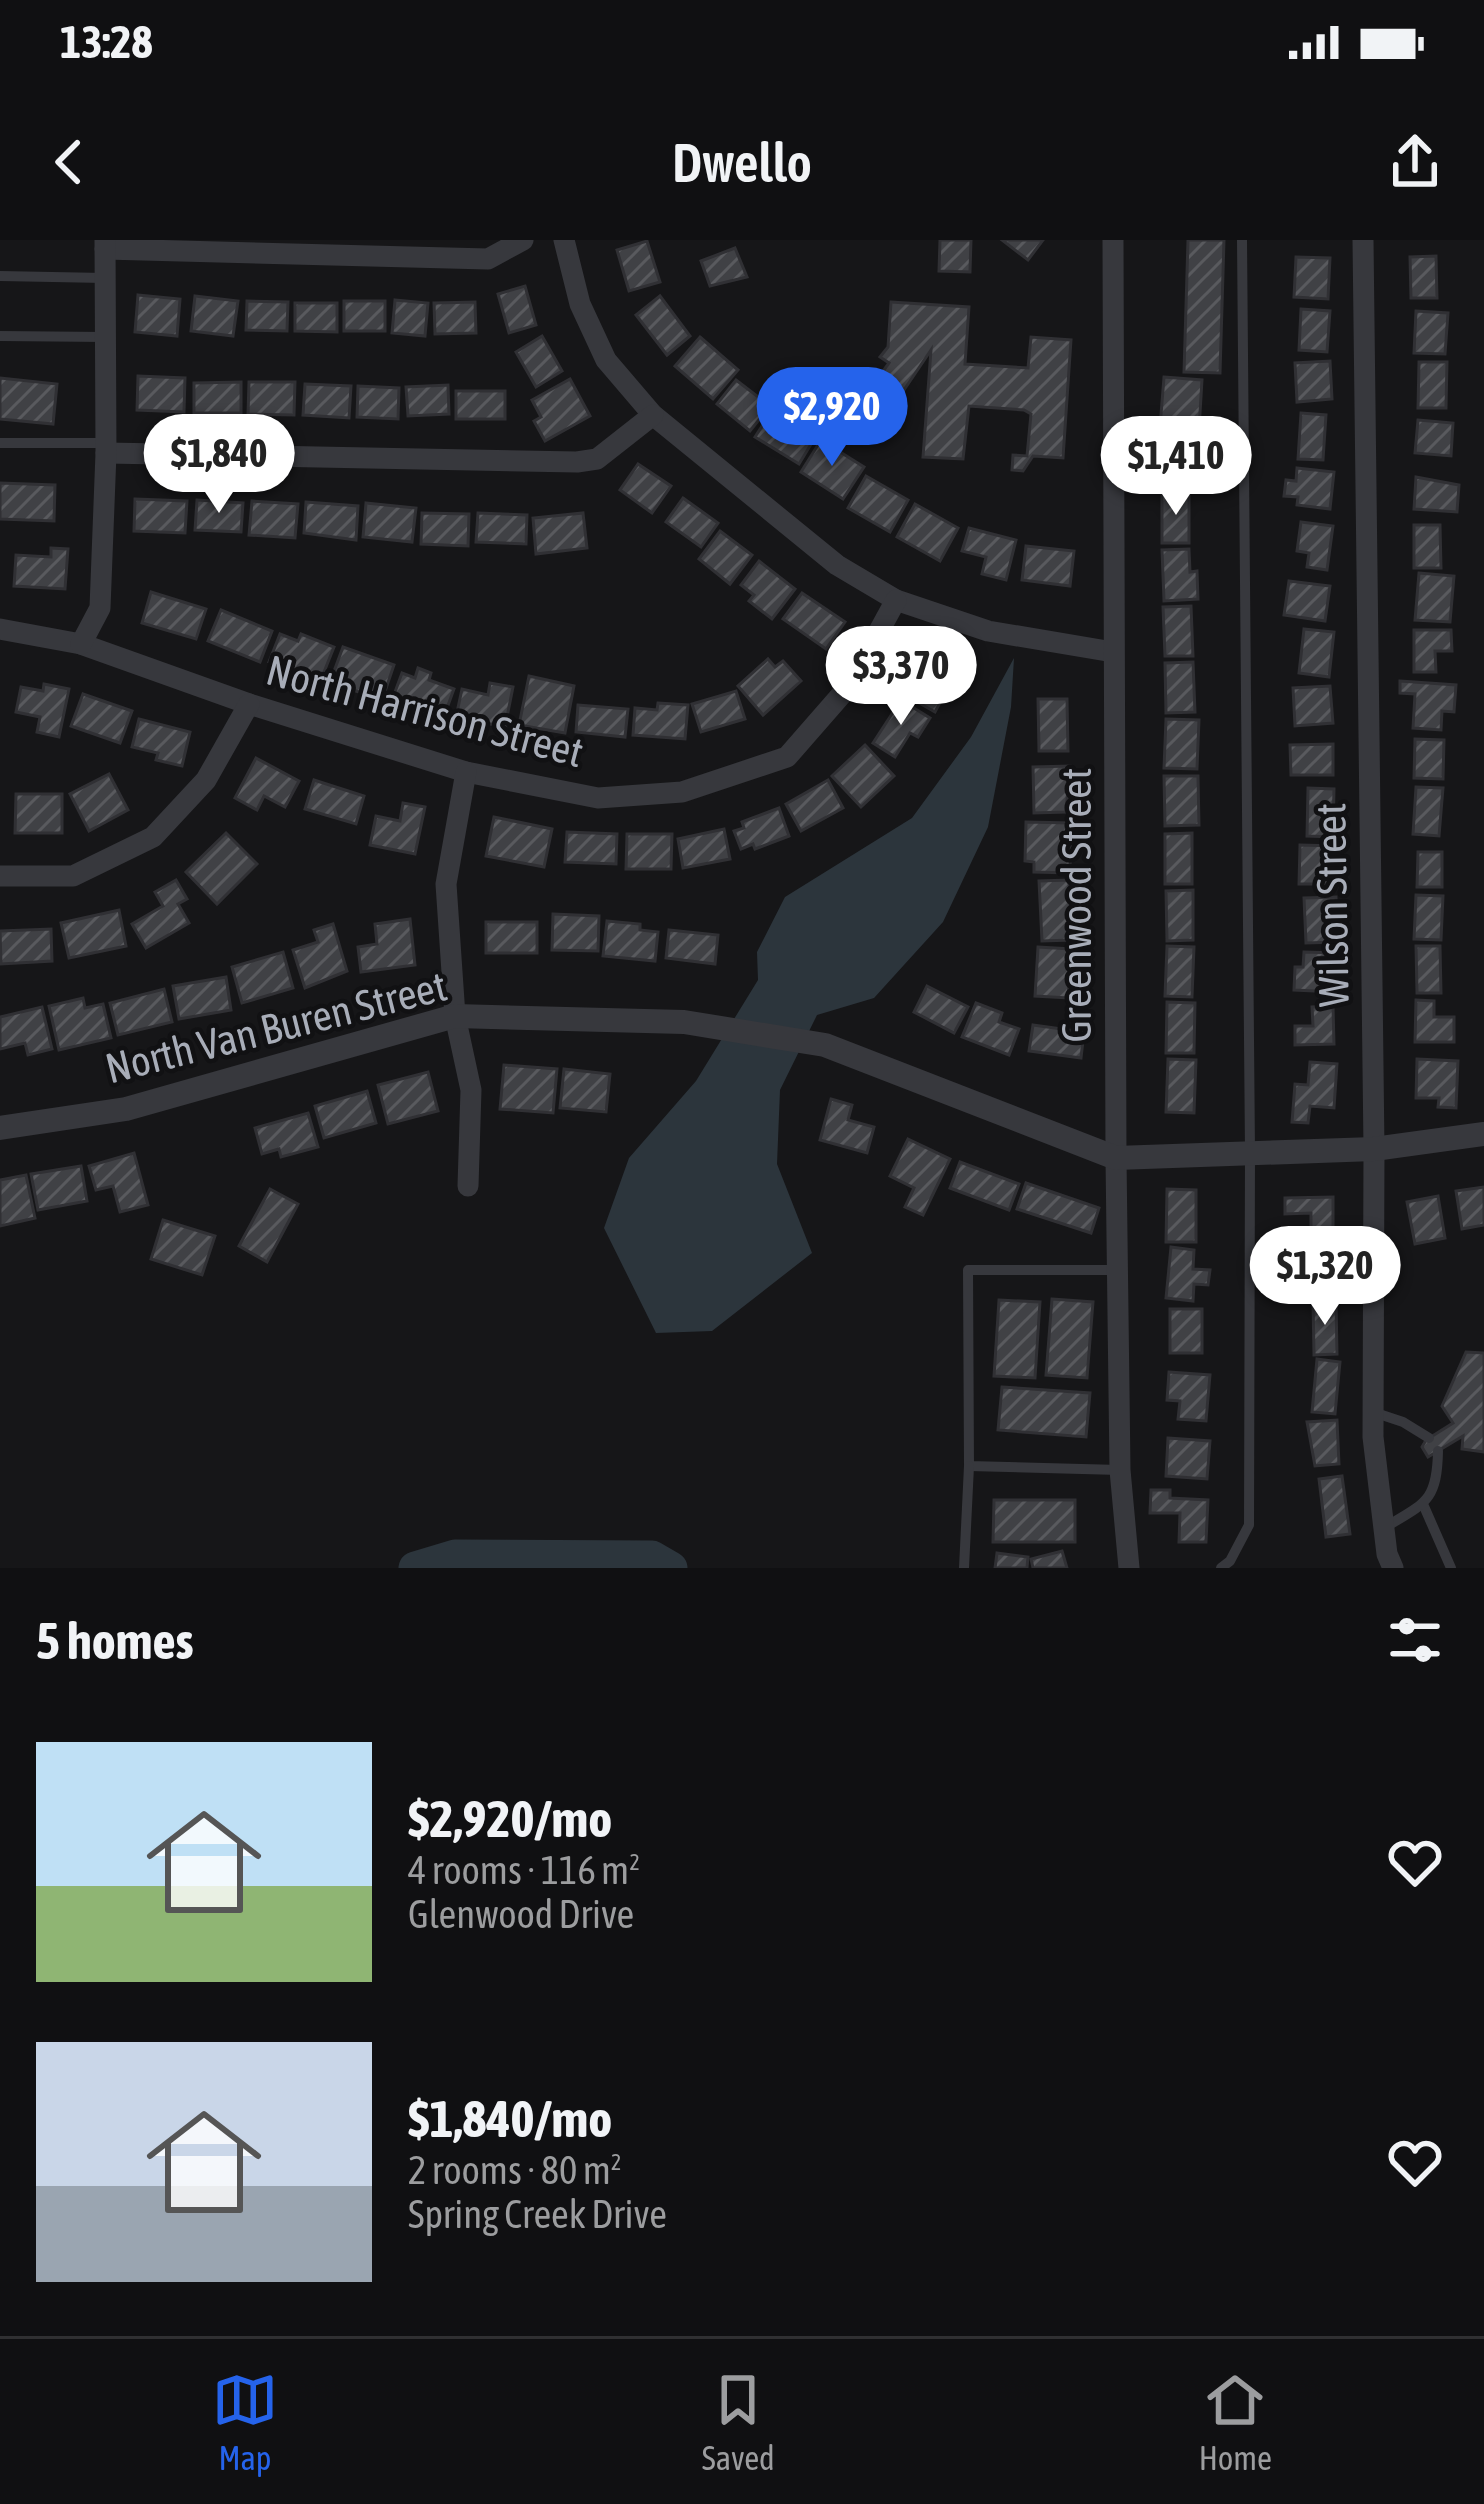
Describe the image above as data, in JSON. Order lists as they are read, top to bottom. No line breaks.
{"streets":{"street":["North Harrison Street","Greenwood Street","Wilson Street","North Van Buren Street"]},"crossings":[["Greenwood Street","North Van Buren Street"],["Wilson Street","North Van Buren Street"]],"page":{"status":"13:28","header":"Dwello","price":["$2,920","$1,840","$1,410","$3,370","$1,320"],"heading":"5 homes","list":[{"name":"$2,920/mo","note":"4 rooms · 116 m² · Glenwood Drive"},{"name":"$1,840/mo","note":"2 rooms · 80 m² · Spring Creek Drive"}],"tabs":["Map","Saved","Home"]}}
